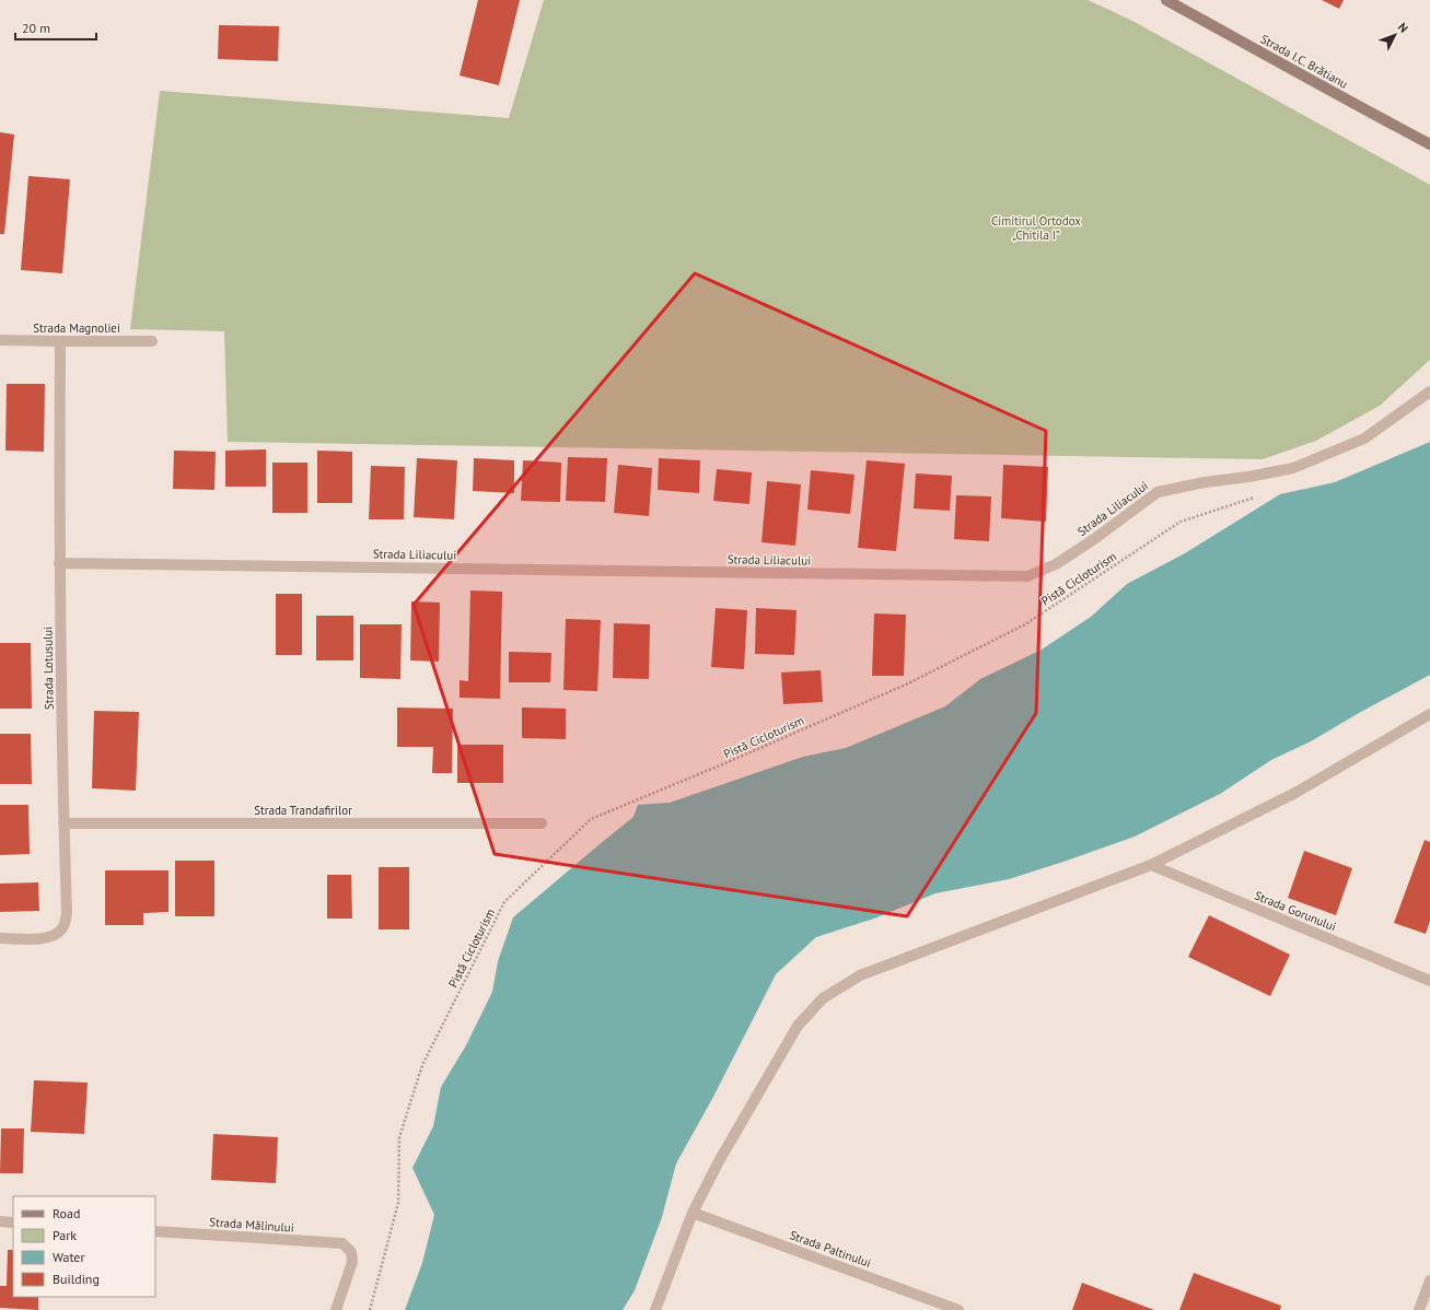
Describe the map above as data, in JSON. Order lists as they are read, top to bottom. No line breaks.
{"streets":{"main road":["Strada I.C. Brătianu"],"street":["Strada Magnoliei","Strada Liliacului","Strada Lotusului","Strada Trandafirilor","Strada Gorunului","Strada Mălinului","Strada Paltinului"],"path":["Pistă Cicloturism"]},"crossings":[["Strada Magnoliei","Strada Lotusului"],["Strada Liliacului","Strada Lotusului"],["Strada Lotusului","Strada Trandafirilor"]],"parks":["Cimitirul Ortodox „Chitila I”"],"legend":["Road","Park","Water","Building"],"scale_bar":"20 m","north":"top right"}
